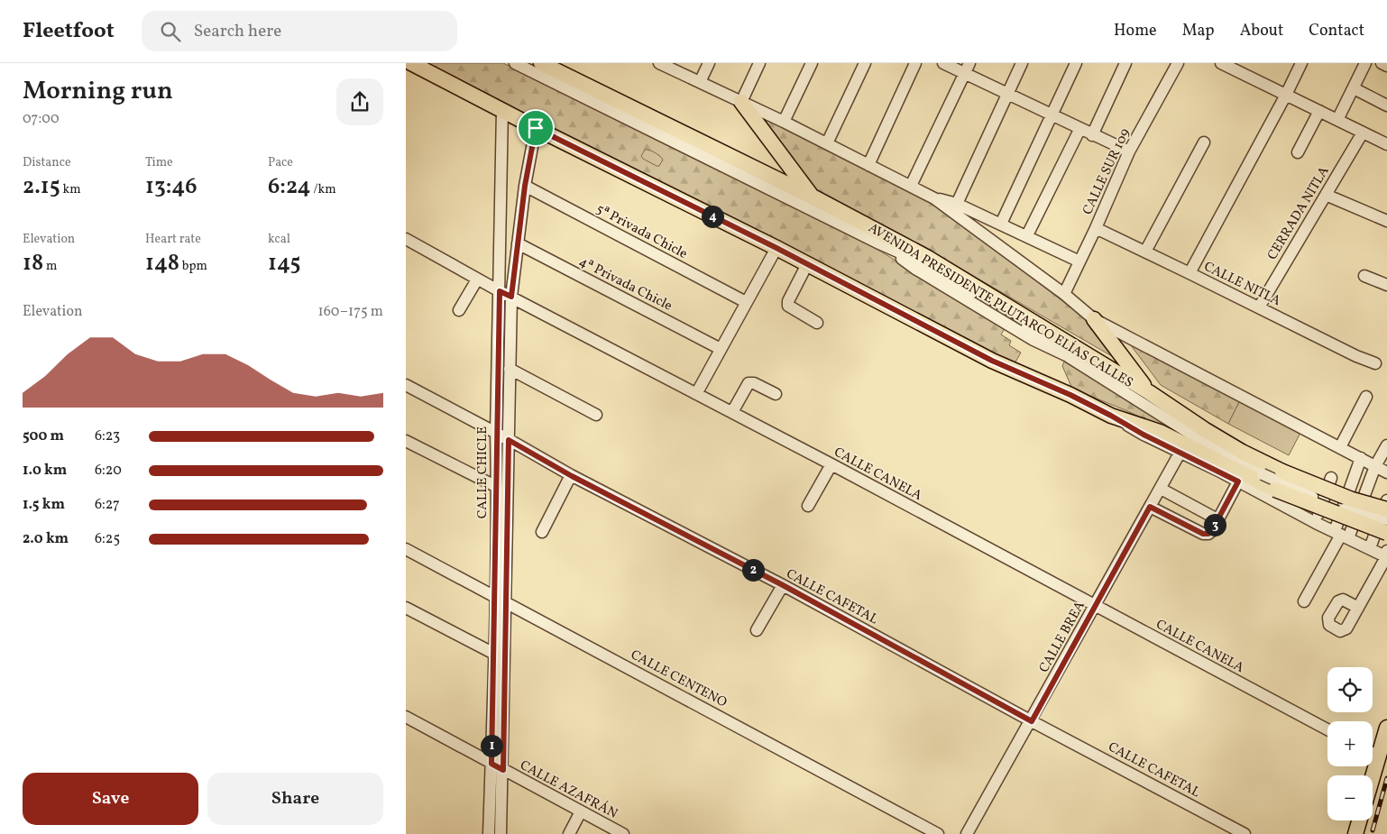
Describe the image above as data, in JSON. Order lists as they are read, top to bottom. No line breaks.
{"streets":{"main road":["AVENIDA PRESIDENTE PLUTARCO ELÍAS CALLES"],"street":["CALLE SUR 109","CERRADA NITLA","5ª Privada Chicle","4ª Privada Chicle","CALLE NITLA","CALLE CHICLE","CALLE CANELA","CALLE CAFETAL","CALLE BREA","CALLE CENTENO","CALLE AZAFRÁN"]},"crossings":[["CALLE SUR 109","CALLE NITLA"],["CERRADA NITLA","CALLE NITLA"],["5ª Privada Chicle","CALLE CHICLE"],["4ª Privada Chicle","CALLE CHICLE"],["CALLE CHICLE","CALLE CANELA"],["CALLE CHICLE","CALLE CAFETAL"],["CALLE CHICLE","CALLE CENTENO"],["CALLE CHICLE","CALLE AZAFRÁN"],["CALLE CANELA","CALLE BREA"],["CALLE CAFETAL","CALLE BREA"]],"page":{"header":"Fleetfoot","search":"Search here","nav":["Home","Map","About","Contact"],"heading":["Morning run","07:00"],"stats":[["Distance","2.15 km"],["Time","13:46"],["Pace","6:24 /km"],["Elevation","18 m"],["Heart rate","148 bpm"],["kcal","145"]],"pins":["4","3","2","1"],"chart":["Elevation","160–175 m"],"list":[{"name":"500 m","note":"6:23"},{"name":"1.0 km","note":"6:20"},{"name":"1.5 km","note":"6:27"},{"name":"2.0 km","note":"6:25"}],"map_buttons":["+","−"],"buttons":["Save","Share"]}}
